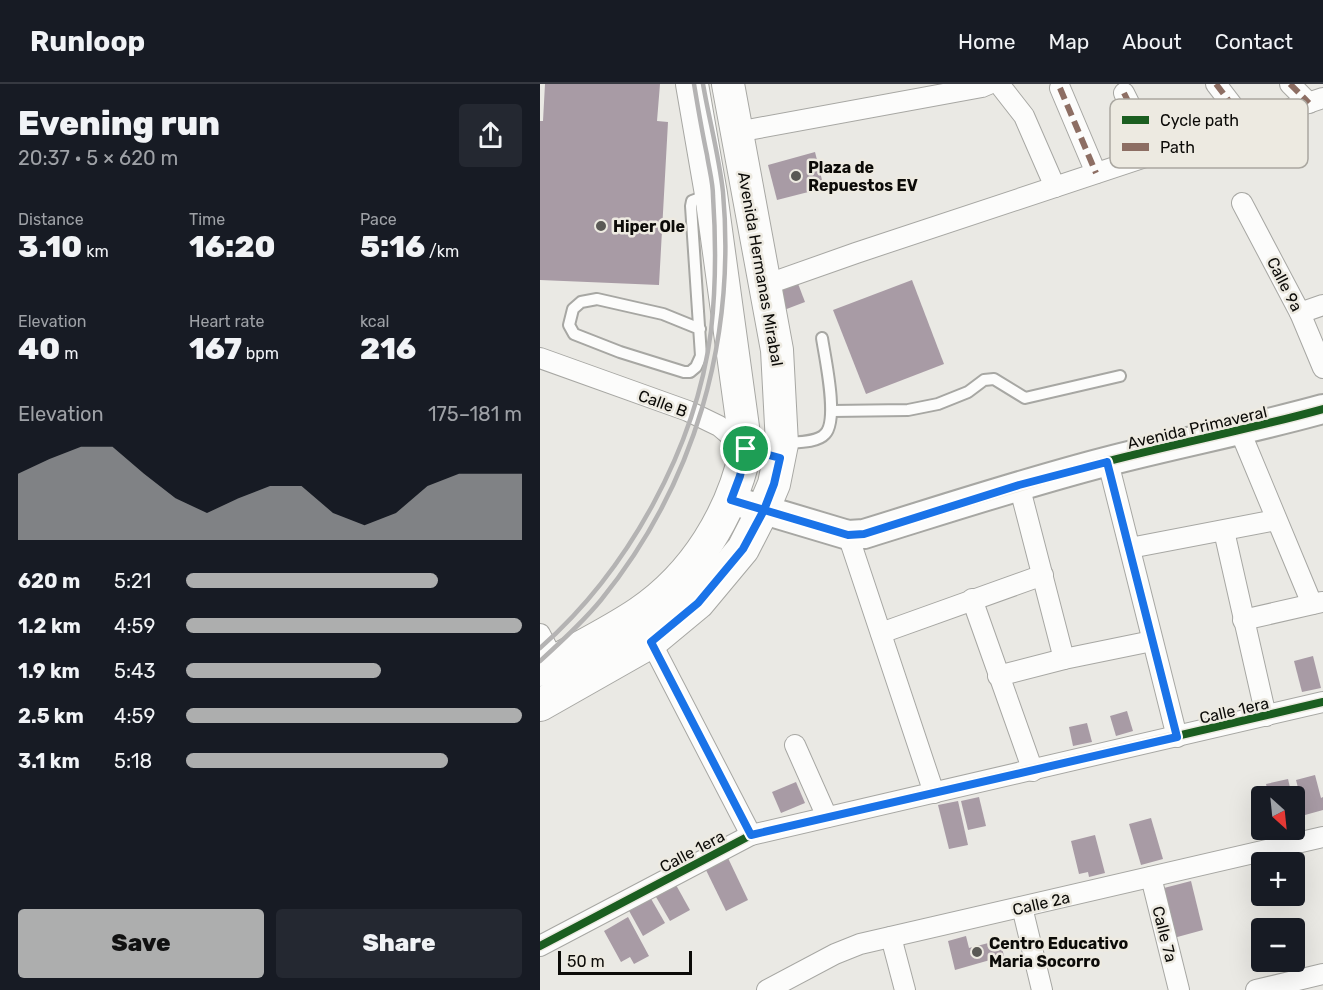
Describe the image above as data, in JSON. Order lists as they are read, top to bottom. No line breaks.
{"streets":{"main road":["Avenida Hermanas Mirabal"],"street":["Calle 9a","Calle B","Avenida Primaveral","Calle 1era","Calle 2a","Calle 7a"]},"crossings":[["Avenida Hermanas Mirabal","Calle B"],["Avenida Hermanas Mirabal","Avenida Primaveral"],["Calle 2a","Calle 7a"]],"places":["Plaza de Repuestos EV","Hiper Ole","Centro Educativo Maria Socorro"],"legend":["Cycle path","Path"],"scale_bar":"50 m","north":"bottom right","page":{"header":"Runloop","nav":["Home","Map","About","Contact"],"heading":["Evening run","20:37 · 5 × 620 m"],"stats":[["Distance","3.10 km"],["Time","16:20"],["Pace","5:16 /km"],["Elevation","40 m"],["Heart rate","167 bpm"],["kcal","216"]],"chart":["Elevation","175–181 m"],"list":[{"name":"620 m","note":"5:21"},{"name":"1.2 km","note":"4:59"},{"name":"1.9 km","note":"5:43"},{"name":"2.5 km","note":"4:59"},{"name":"3.1 km","note":"5:18"}],"map_buttons":["+","−"],"buttons":["Save","Share"],"scale":"50 m"}}
